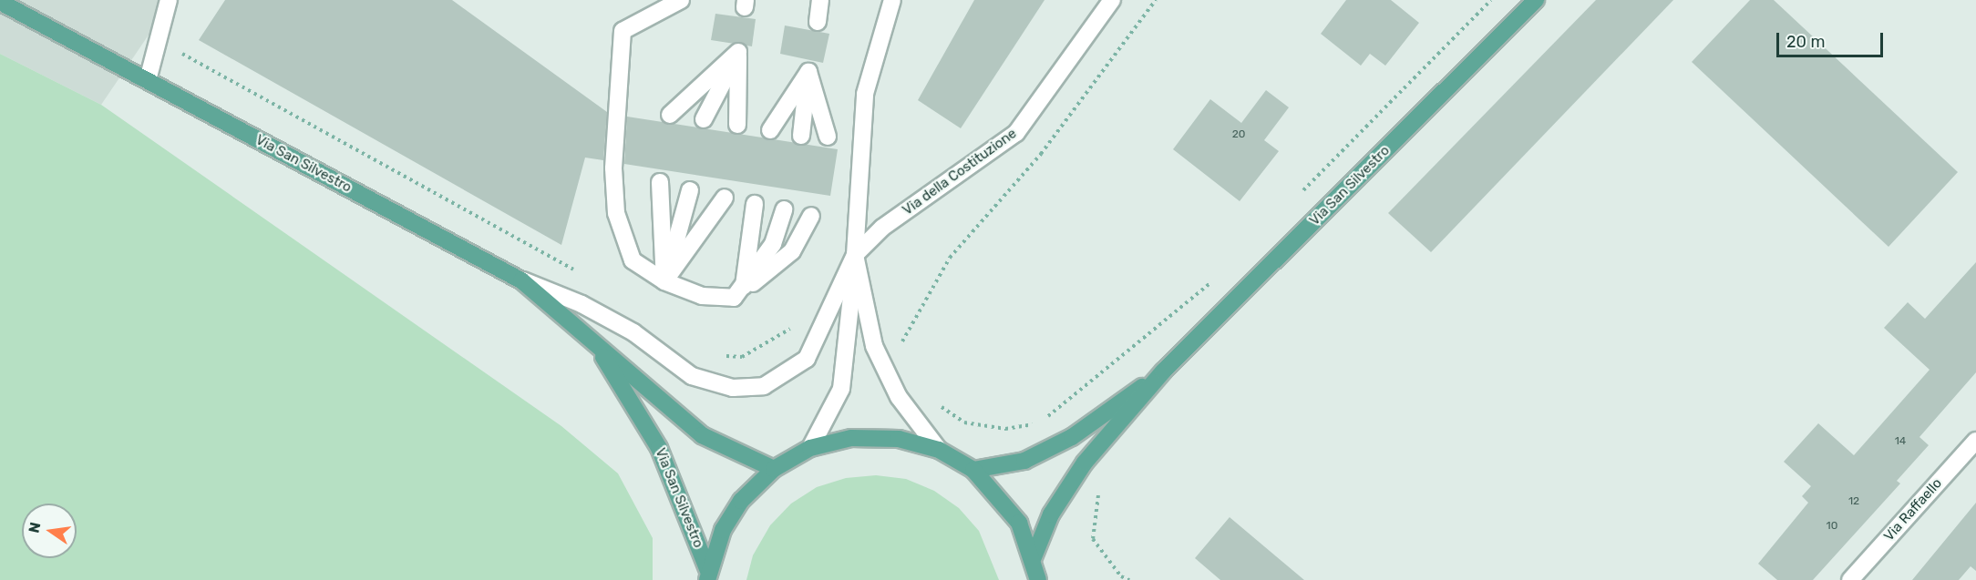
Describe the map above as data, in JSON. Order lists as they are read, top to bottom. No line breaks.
{"streets":{"main road":["Via San Silvestro"],"street":["Via della Costituzione","Via Raffaello"]},"crossings":[["Via San Silvestro","Via della Costituzione"]],"house_numbers":["20","14","12","10"],"scale_bar":"20 m","north":"left"}
